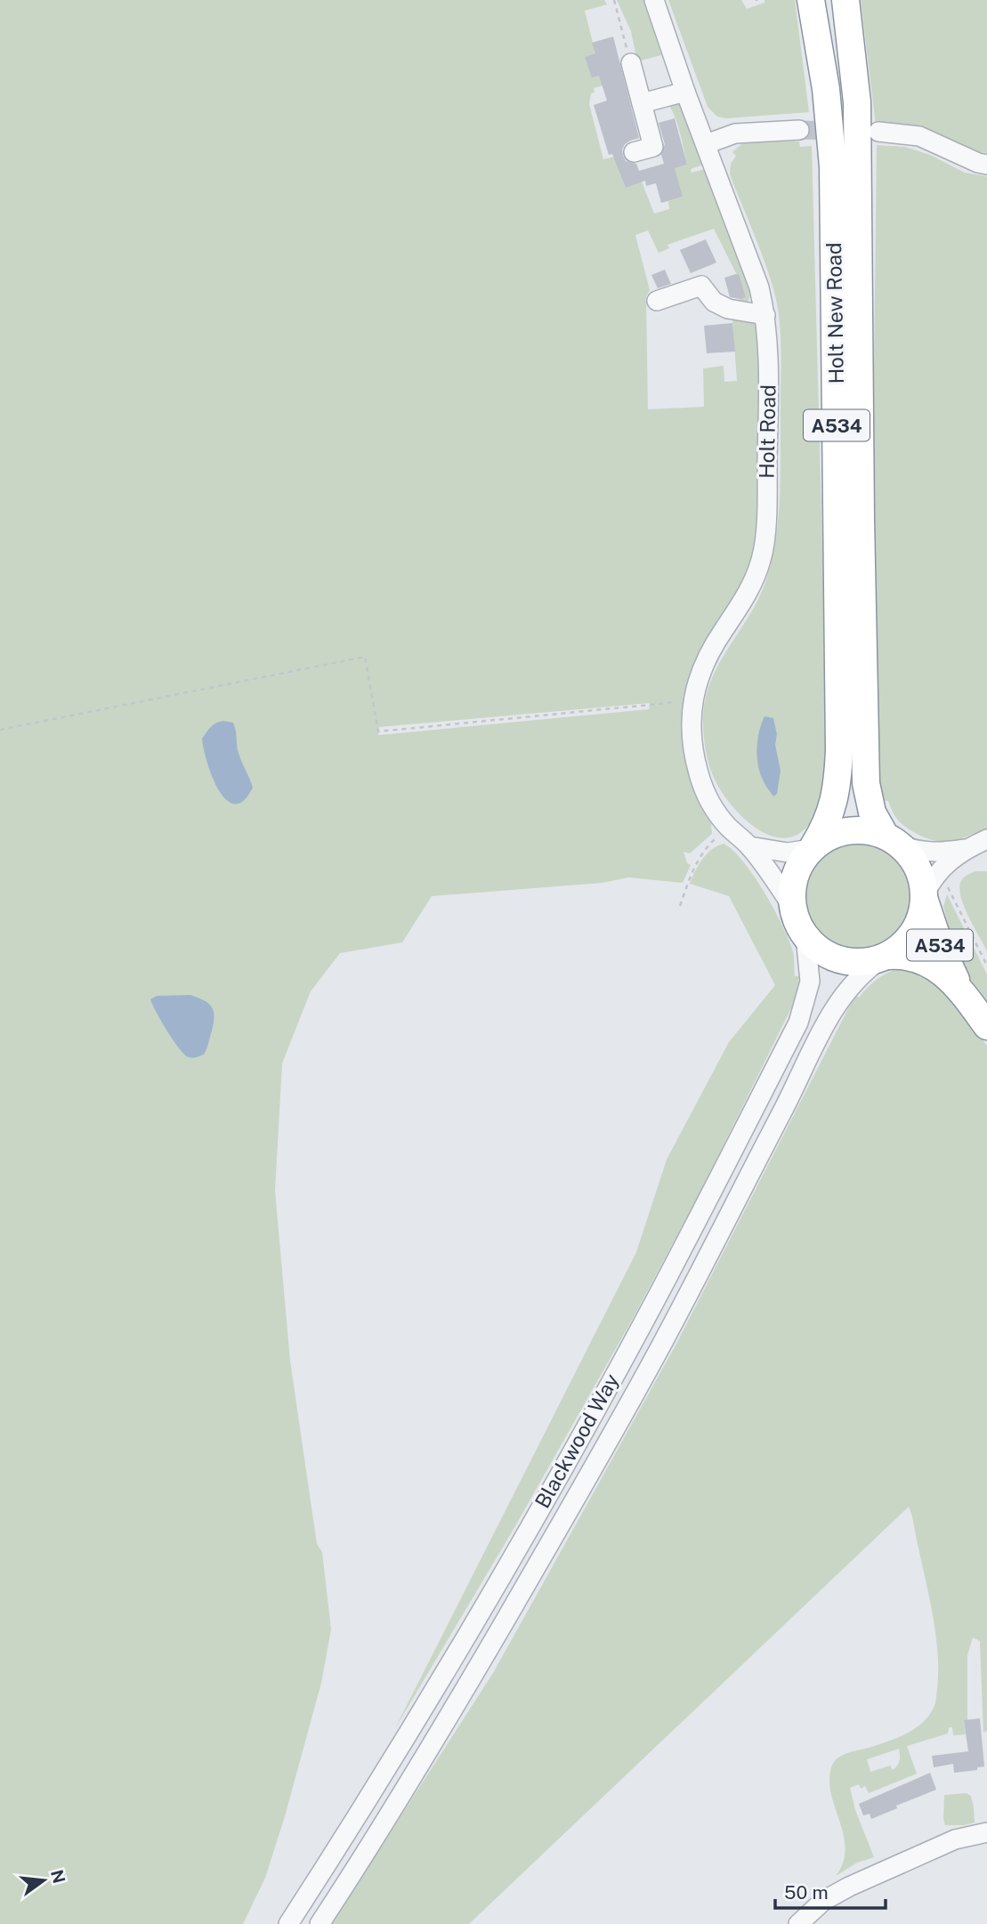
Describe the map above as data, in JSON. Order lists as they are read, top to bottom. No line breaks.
{"streets":{"highway":["Holt New Road","A534"],"street":["Holt Road","Blackwood Way"]},"crossings":[["Holt New Road","A534"],["Holt New Road","Holt Road"],["Holt New Road","Blackwood Way"],["A534","Holt Road"],["A534","Blackwood Way"],["Holt Road","Blackwood Way"]],"scale_bar":"50 m","north":"right"}
